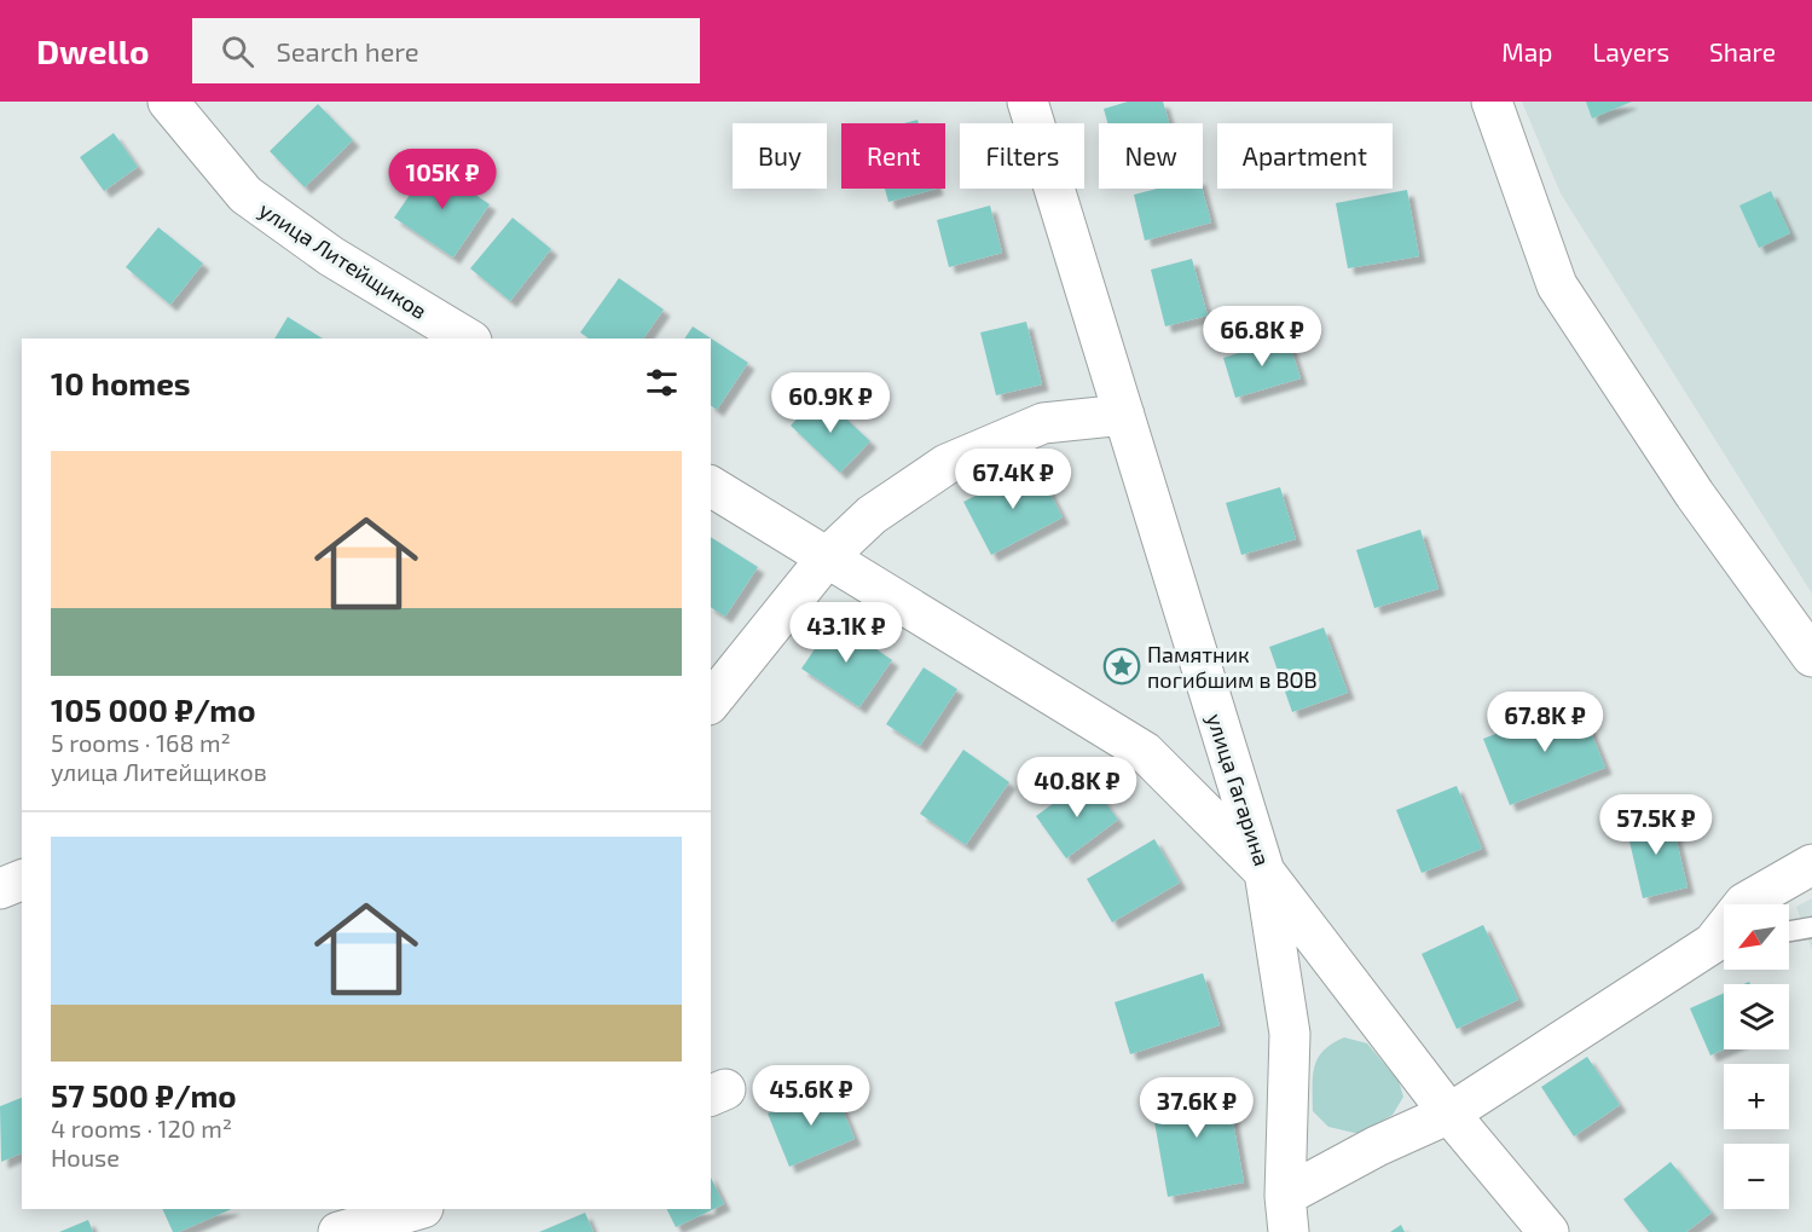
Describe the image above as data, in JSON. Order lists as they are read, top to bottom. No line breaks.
{"streets":{"street":["улица Литейщиков","улица Гагарина"]},"places":{"place":["Памятник погибшим в ВОВ"]},"north":"bottom left","page":{"header":"Dwello","search":"Search here","nav":["Map","Layers","Share"],"chip":["Buy","Rent","Filters","New","Apartment"],"price":["105K ₽","66.8K ₽","60.9K ₽","67.4K ₽","43.1K ₽","67.8K ₽","40.8K ₽","57.5K ₽","45.6K ₽","37.6K ₽"],"heading":"10 homes","list":[{"name":"105 000 ₽/mo","note":"5 rooms · 168 m² · улица Литейщиков"},{"name":"57 500 ₽/mo","note":"4 rooms · 120 m² · House"}],"map_buttons":["+","−"]}}
